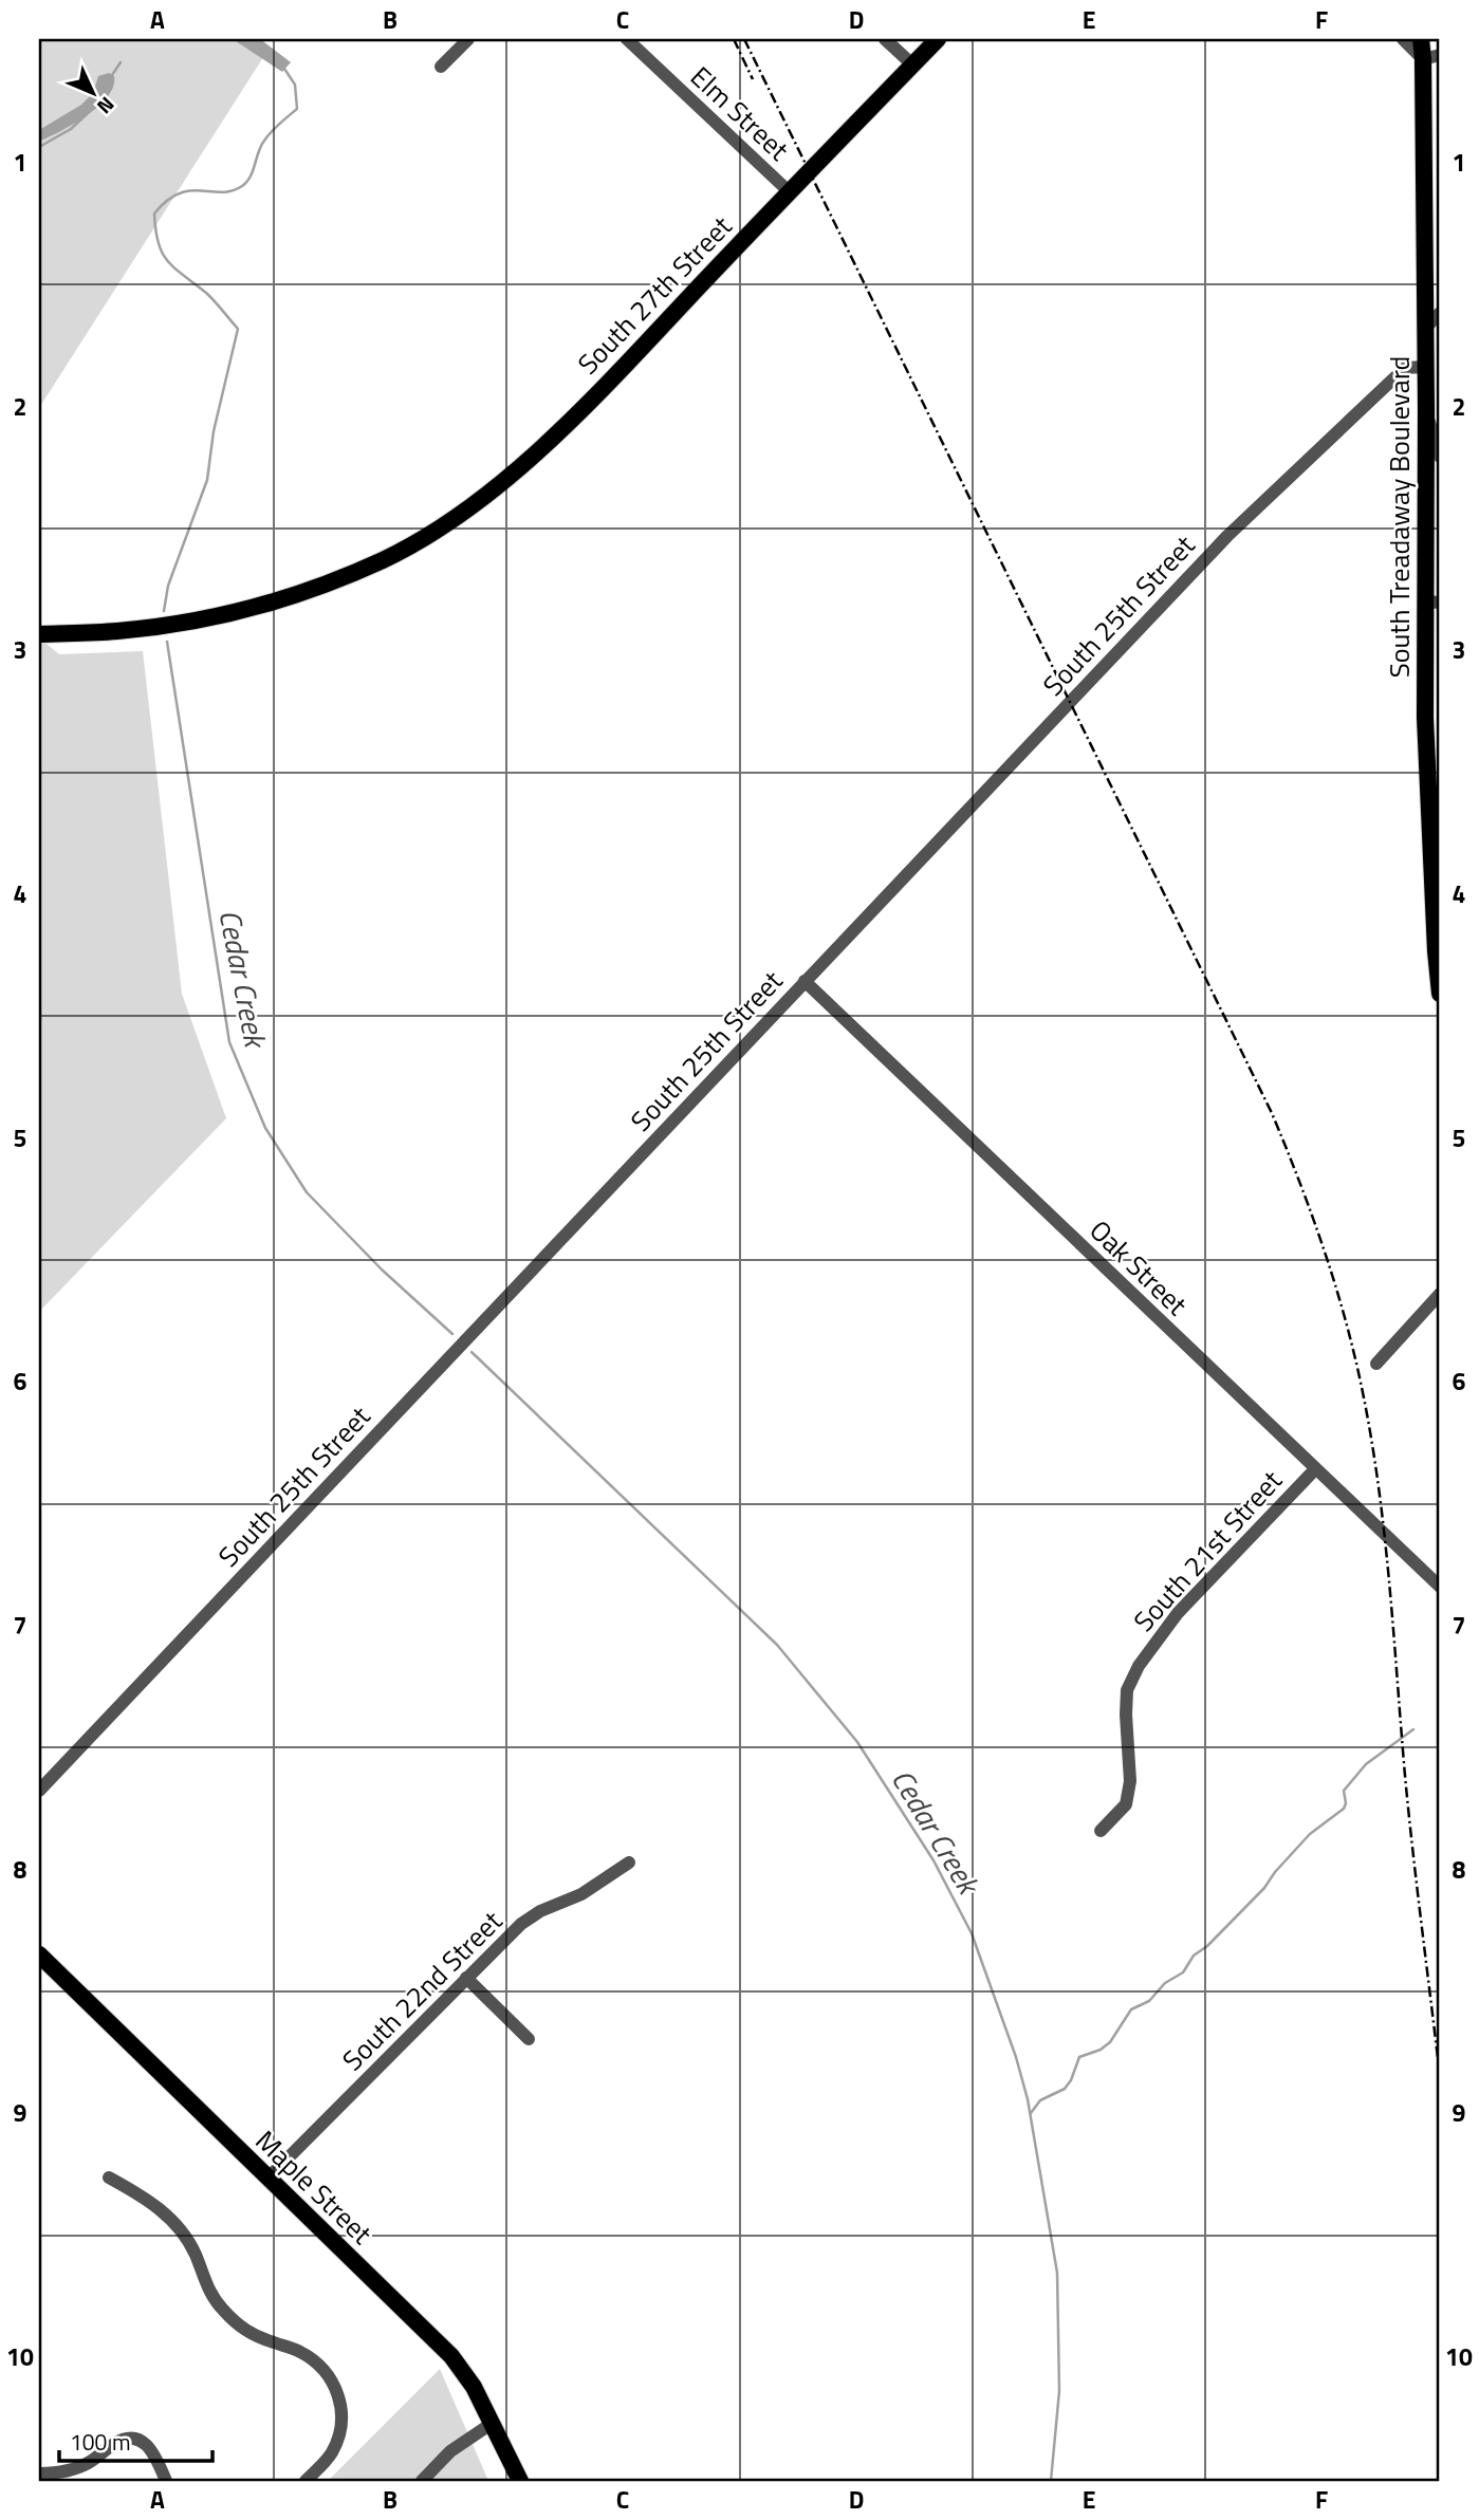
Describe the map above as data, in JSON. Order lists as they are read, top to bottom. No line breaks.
{"streets":{"main road":["South 27th Street","South Treadaway Boulevard","Maple Street"],"street":["Elm Street","South 25th Street","Oak Street","South 21st Street","South 22nd Street"]},"crossings":[["Elm Street","South 27th Street"],["South Treadaway Boulevard","South 25th Street"],["South 25th Street","Oak Street"],["Oak Street","South 21st Street"],["South 22nd Street","Maple Street"]],"water":["Cedar Creek"],"scale_bar":"100 m","north":"bottom right","grid":{"columns":["A","B","C","D","E","F"],"rows":["1","2","3","4","5","6","7","8","9","10"]}}
